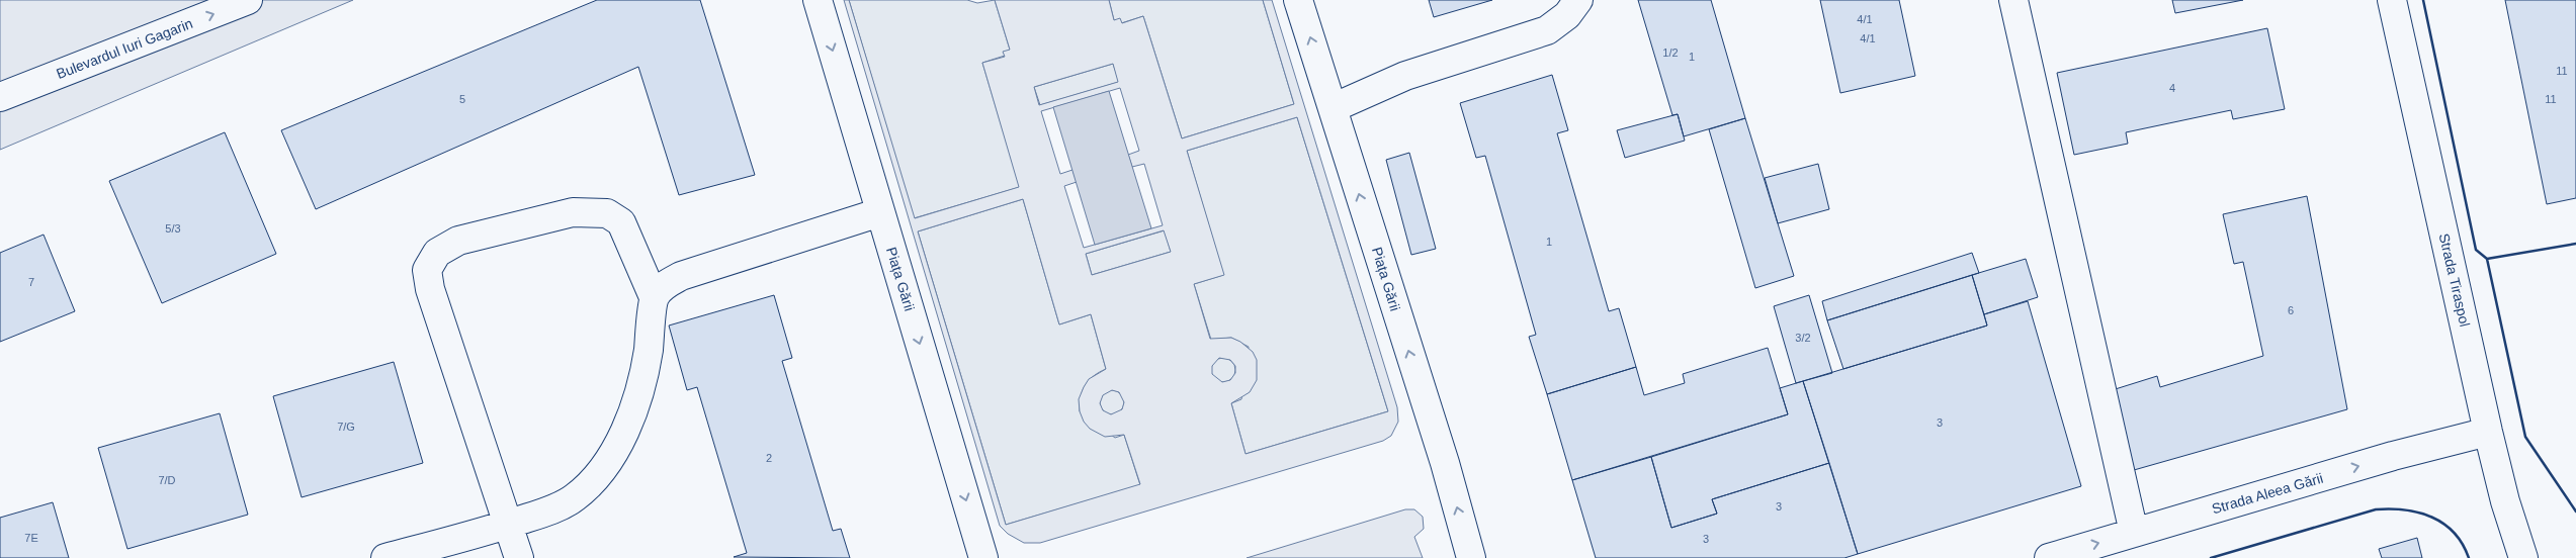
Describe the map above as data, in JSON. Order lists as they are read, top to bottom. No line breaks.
{"streets":{"street":["Bulevardul Iuri Gagarin","Piața Gării","Strada Tiraspol","Strada Aleea Gării"]},"crossings":[["Strada Tiraspol","Strada Aleea Gării"]],"one_way":["Bulevardul Iuri Gagarin","Strada Aleea Gării"],"house_numbers":["4/1","4/1","1/2","1","11","4","5","11","5/3","1","7","6","3/2","3","7/G","2","7/D","3","7E","3"]}
